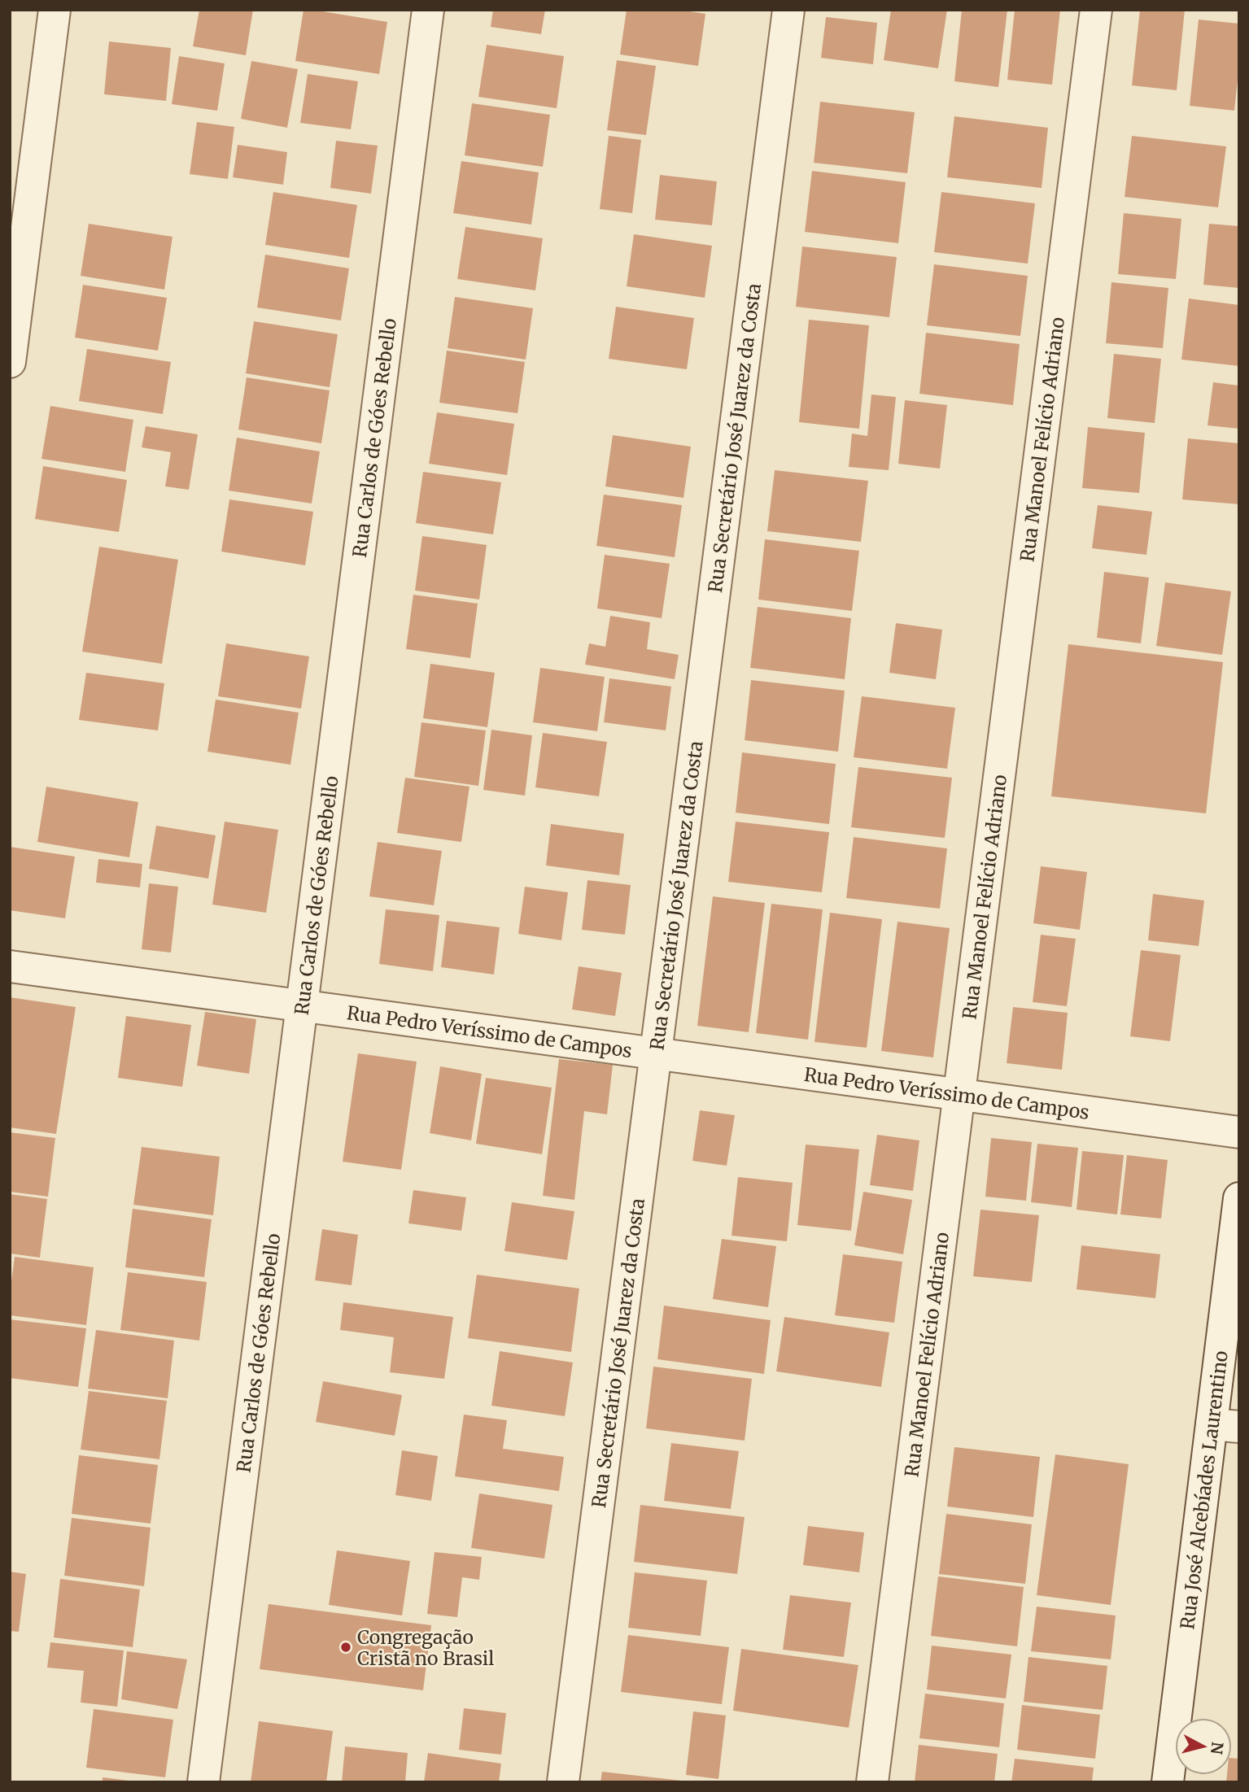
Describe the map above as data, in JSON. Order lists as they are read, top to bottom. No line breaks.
{"streets":{"street":["Rua Carlos de Góes Rebello","Rua Secretário José Juarez da Costa","Rua Manoel Felício Adriano","Rua Pedro Veríssimo de Campos","Rua José Alcebíades Laurentino"]},"crossings":[["Rua Carlos de Góes Rebello","Rua Pedro Veríssimo de Campos"],["Rua Secretário José Juarez da Costa","Rua Pedro Veríssimo de Campos"],["Rua Manoel Felício Adriano","Rua Pedro Veríssimo de Campos"]],"places":["Congregação Cristã no Brasil"],"north":"right"}
